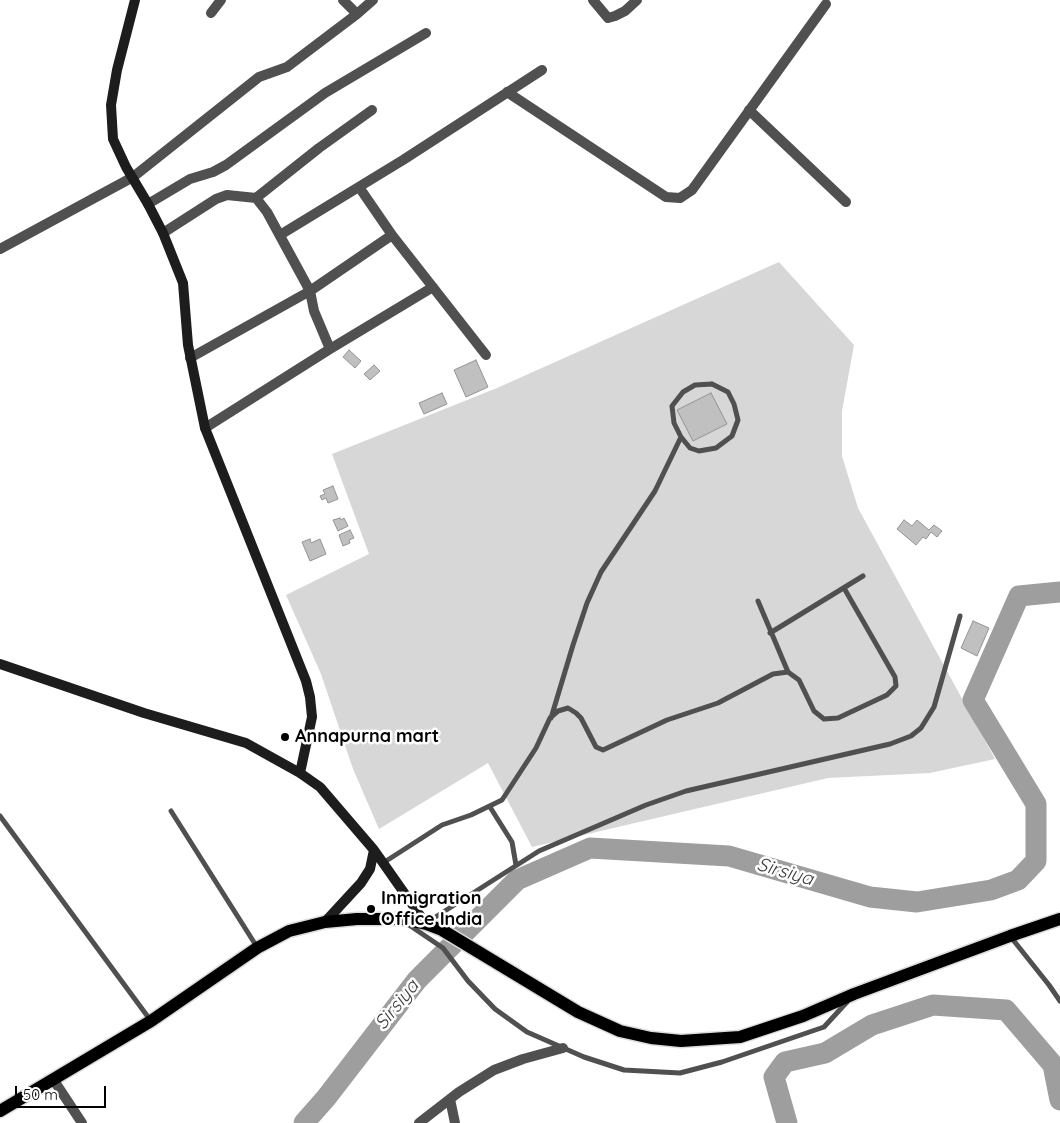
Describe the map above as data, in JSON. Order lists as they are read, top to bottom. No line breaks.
{"water":["Sirsiya"],"places":["Annapurna mart","Inmigration Office India"],"scale_bar":"50 m"}
